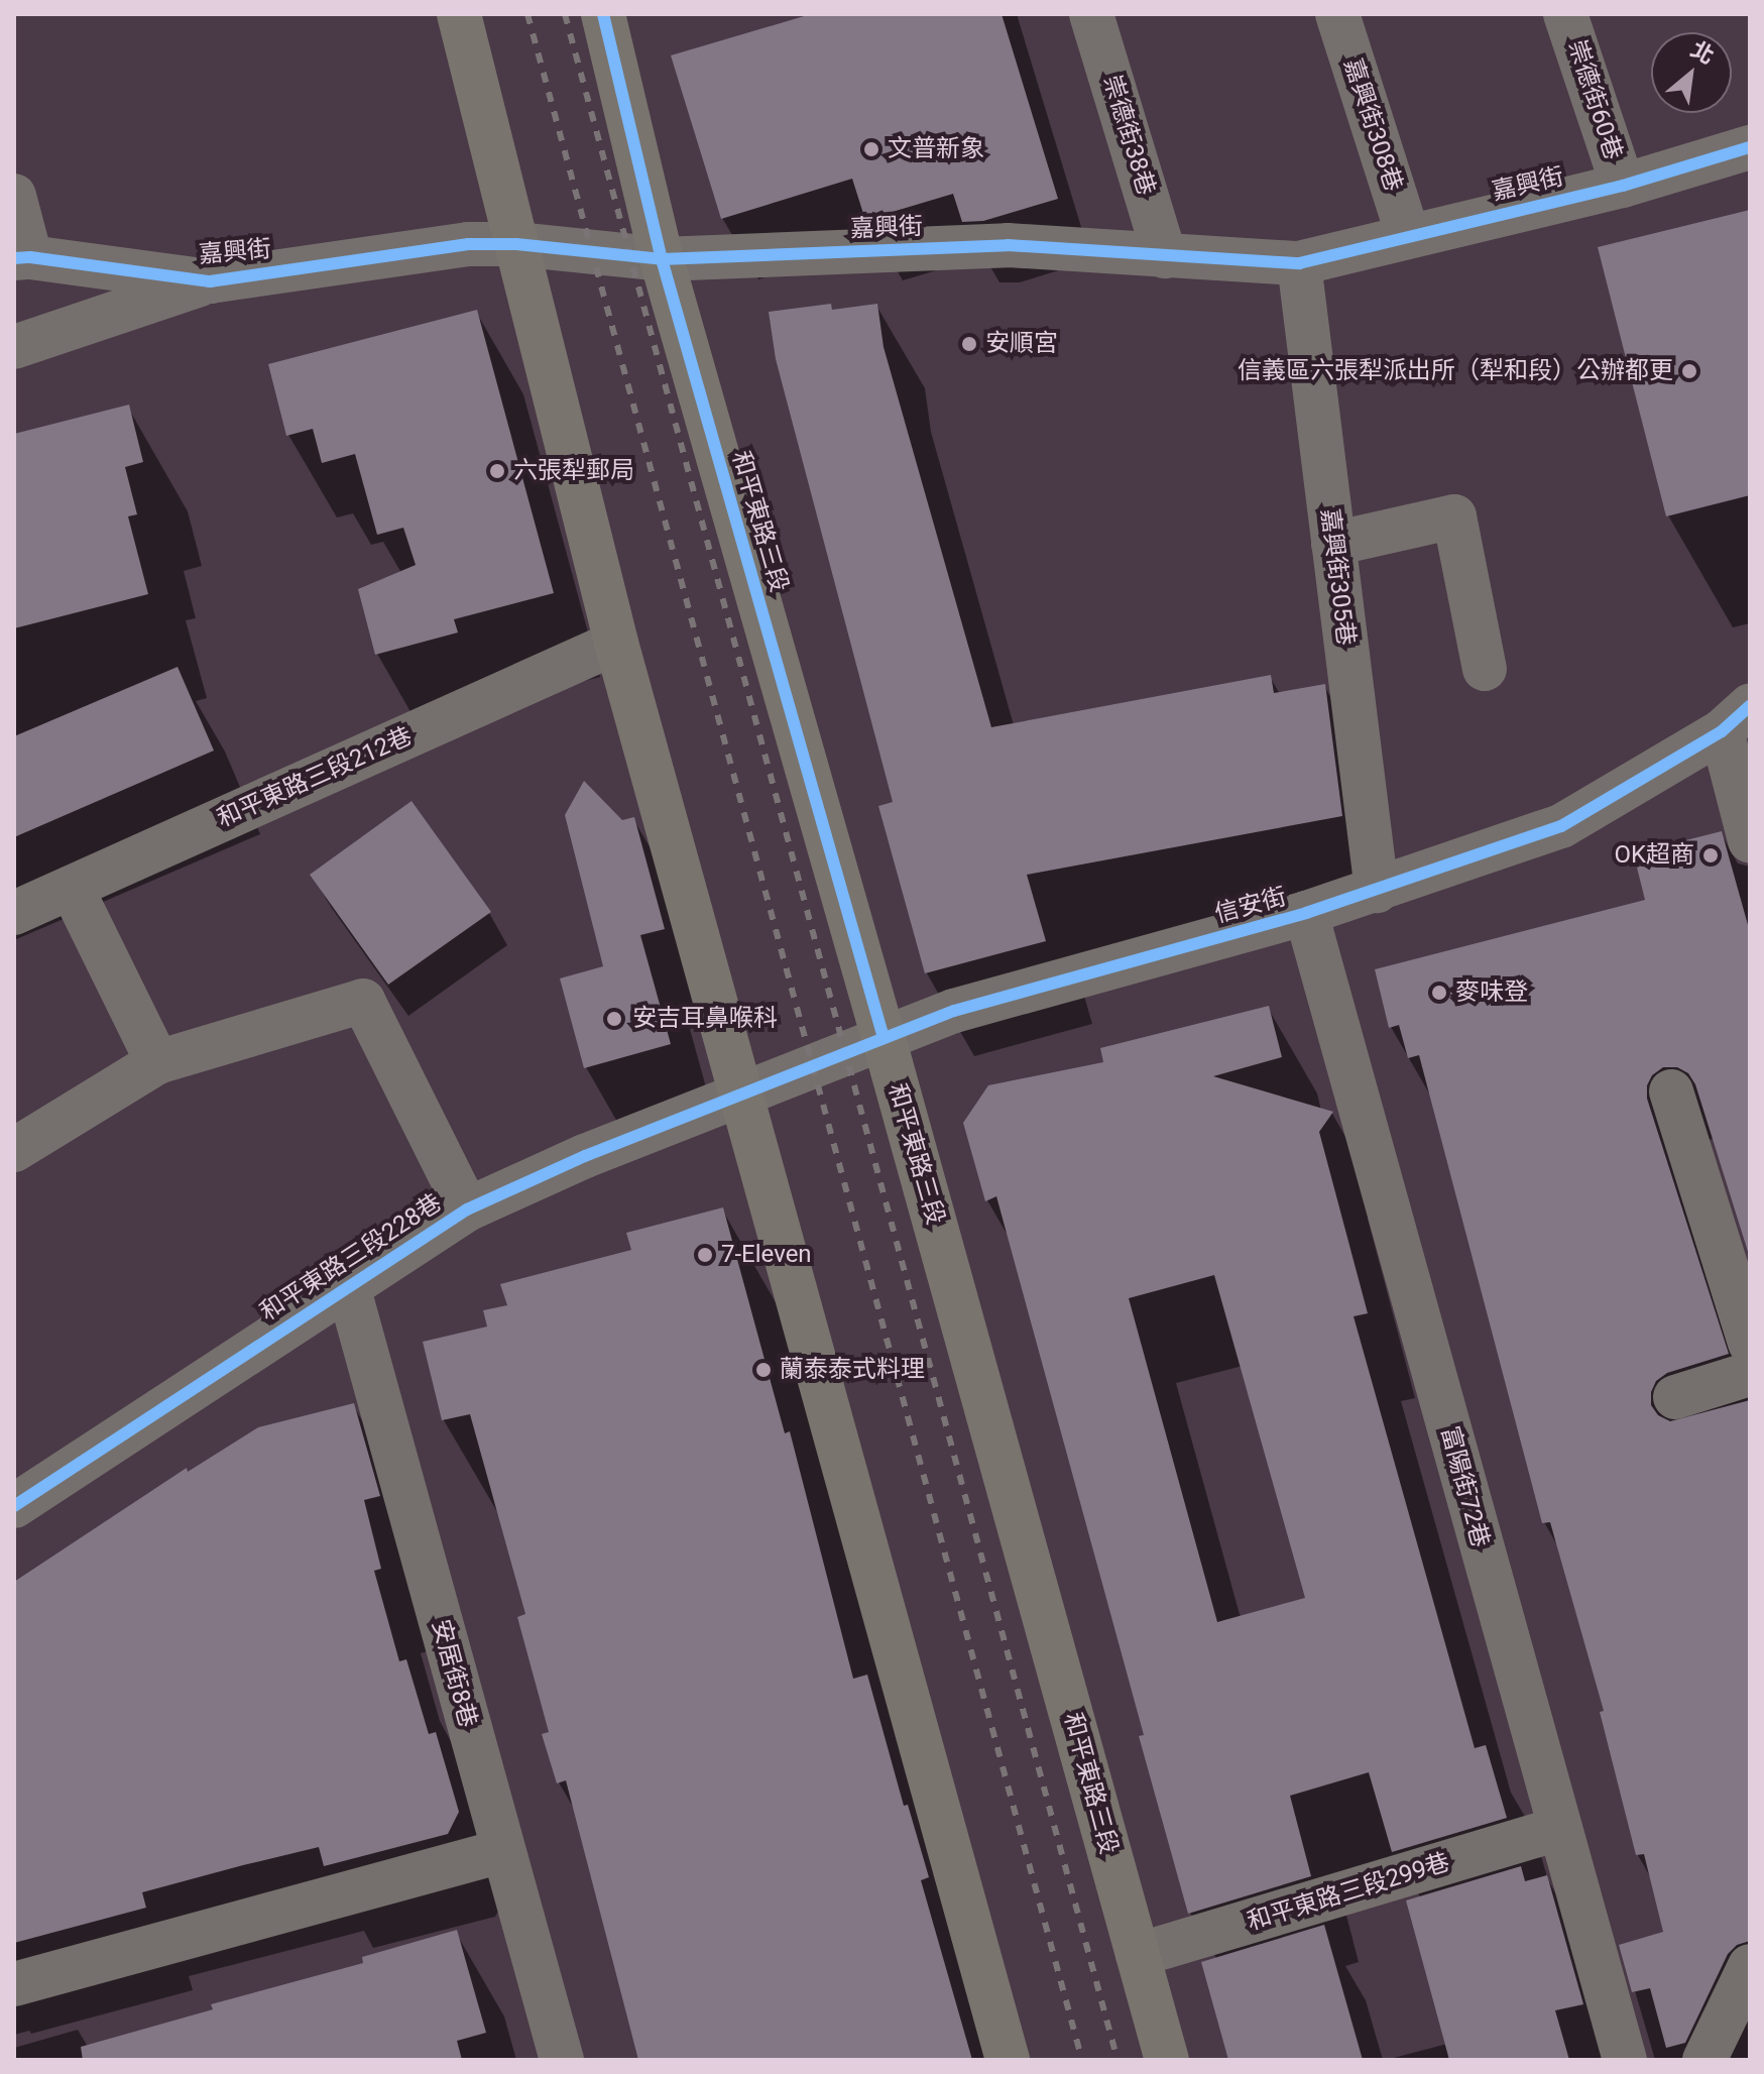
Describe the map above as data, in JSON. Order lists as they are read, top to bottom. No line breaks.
{"streets":{"main road":["和平東路三段"],"street":["崇德街60巷","嘉興街308巷","崇德街38巷","嘉興街","嘉興街305巷","和平東路三段212巷","信安街","和平東路三段228巷","富陽街72巷","安居街8巷","和平東路三段299巷"]},"crossings":[["崇德街60巷","嘉興街"],["嘉興街308巷","嘉興街"],["崇德街38巷","嘉興街"],["嘉興街","和平東路三段"],["嘉興街","嘉興街305巷"],["和平東路三段","信安街"],["和平東路三段","和平東路三段299巷"],["嘉興街305巷","信安街"],["信安街","和平東路三段228巷"],["信安街","富陽街72巷"],["和平東路三段228巷","安居街8巷"],["富陽街72巷","和平東路三段299巷"]],"places":["文普新象","安順宮","信義區六張犁派出所（犁和段）公辦都更","六張犁郵局","OK超商","麥味登","安吉耳鼻喉科","7-Eleven","蘭泰泰式料理"],"north":"top right"}
